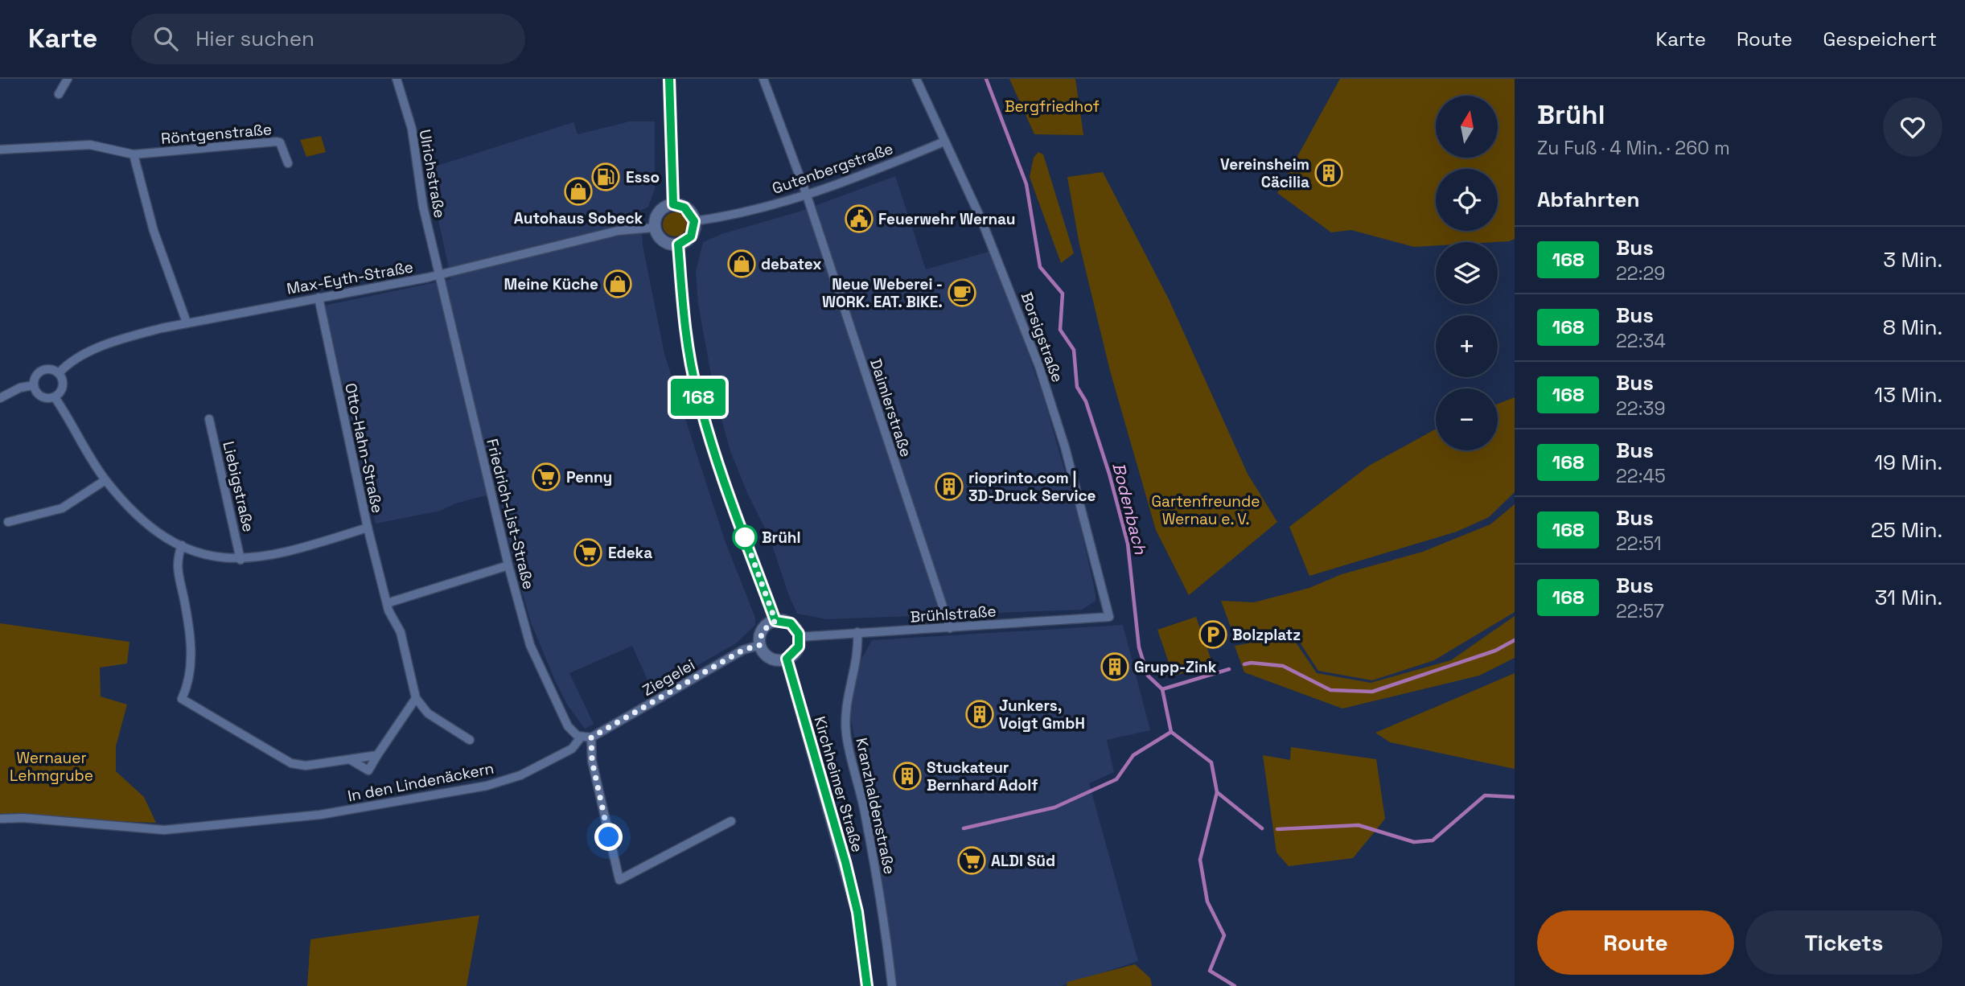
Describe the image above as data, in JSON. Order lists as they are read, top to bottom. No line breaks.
{"streets":{"main road":["Kirchheimer Straße"],"street":["Röntgenstraße","Gutenbergstraße","Ulrichstraße","Max-Eyth-Straße","Borsigstraße","Daimlerstraße","Otto-Hahn-Straße","Liebigstraße","Friedrich-List-Straße","Brühlstraße","Ziegelei","In den Lindenäckern","Kranzhaldenstraße"]},"crossings":[["Gutenbergstraße","Max-Eyth-Straße"],["Gutenbergstraße","Borsigstraße"],["Gutenbergstraße","Daimlerstraße"],["Ulrichstraße","Max-Eyth-Straße"],["Ulrichstraße","Friedrich-List-Straße"],["Max-Eyth-Straße","Otto-Hahn-Straße"],["Max-Eyth-Straße","Friedrich-List-Straße"],["Borsigstraße","Brühlstraße"],["Daimlerstraße","Brühlstraße"],["Friedrich-List-Straße","In den Lindenäckern"],["Brühlstraße","Ziegelei"],["Brühlstraße","Kirchheimer Straße"],["Brühlstraße","Kranzhaldenstraße"],["Ziegelei","Kirchheimer Straße"]],"water":["Bodenbach"],"parks":["Bergfriedhof","Gartenfreunde Wernau e. V.","Wernauer Lehmgrube"],"places":{"building":["Vereinsheim Cäcilia","rioprinto.com | 3D-Druck Service","Grupp-Zink","Junkers, Voigt GmbH","Stuckateur Bernhard Adolf"],"fuel station":["Esso"],"shop":["Autohaus Sobeck","debatex","Meine Küche"],"public building":["Feuerwehr Wernau"],"cafe":["Neue Weberei - WORK. EAT. BIKE."],"supermarket":["Penny","Edeka","ALDI Süd"],"other":["Brühl"],"parking":["Bolzplatz"]},"lines":["bus line 168"],"north":"top","page":{"header":"Karte","search":"Hier suchen","nav":["Karte","Route","Gespeichert"],"on_map":"168","heading":[["Brühl","Zu Fuß · 4 Min. · 260 m"],"Abfahrten"],"map_buttons":["+","−"],"list":[{"mark":"168","name":"Bus","note":"22:29","value":"3 Min."},{"mark":"168","name":"Bus","note":"22:34","value":"8 Min."},{"mark":"168","name":"Bus","note":"22:39","value":"13 Min."},{"mark":"168","name":"Bus","note":"22:45","value":"19 Min."},{"mark":"168","name":"Bus","note":"22:51","value":"25 Min."},{"mark":"168","name":"Bus","note":"22:57","value":"31 Min."}],"buttons":["Route","Tickets"]}}
